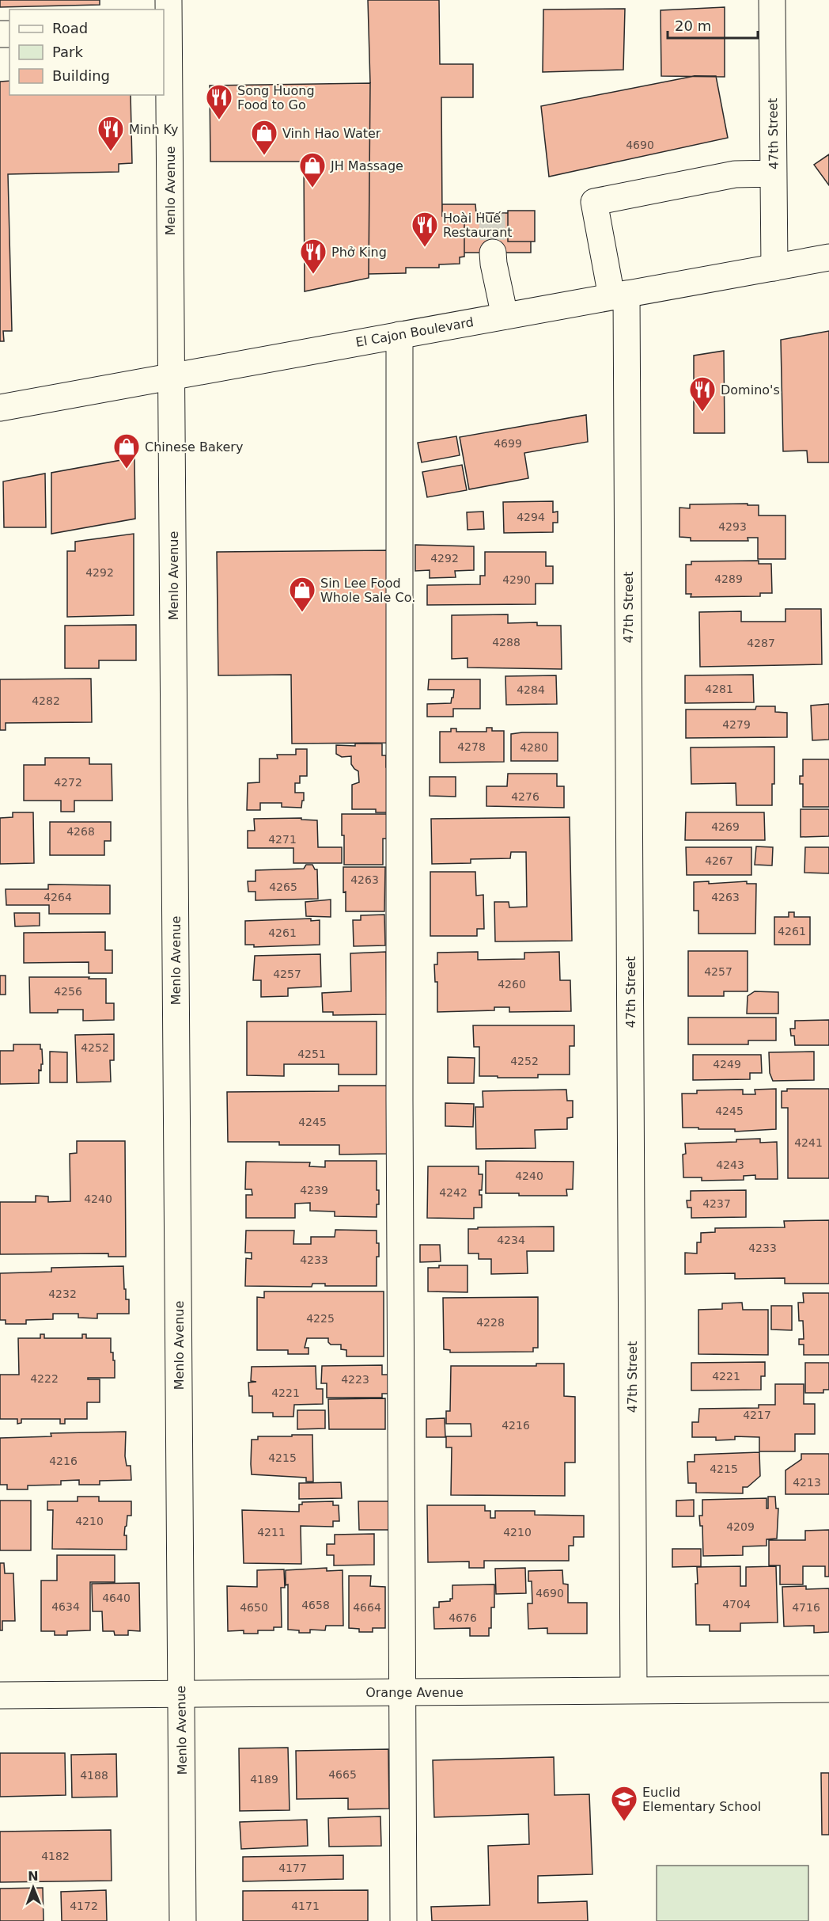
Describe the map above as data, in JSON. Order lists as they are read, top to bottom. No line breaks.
{"streets":{"street":["47th Street","Menlo Avenue","El Cajon Boulevard","Orange Avenue"]},"crossings":[["47th Street","El Cajon Boulevard"],["47th Street","Orange Avenue"],["Menlo Avenue","El Cajon Boulevard"],["Menlo Avenue","Orange Avenue"]],"places":{"restaurant":["Song Huong Food to Go","Minh Ky","Hoài Huế Restaurant","Phở King","Domino's"],"shop":["Vinh Hao Water","JH Massage","Chinese Bakery","Sin Lee Food Whole Sale Co."],"school or university":["Euclid Elementary School"]},"house_numbers":["4690","4699","4294","4293","4292","4292","4289","4290","4288","4287","4281","4284","4282","4279","4278","4280","4272","4276","4269","4268","4271","4267","4263","4265","4264","4263","4261","4261","4257","4257","4260","4256","4252","4251","4252","4249","4245","4245","4241","4243","4240","4239","4242","4240","4237","4234","4233","4233","4232","4225","4228","4221","4222","4223","4221","4217","4216","4215","4216","4215","4213","4210","4209","4211","4210","4690","4640","4704","4658","4634","4650","4664","4716","4676","4665","4188","4189","4182","4177","4172","4171"],"legend":["Road","Park","Building"],"scale_bar":"20 m","north":"top"}
